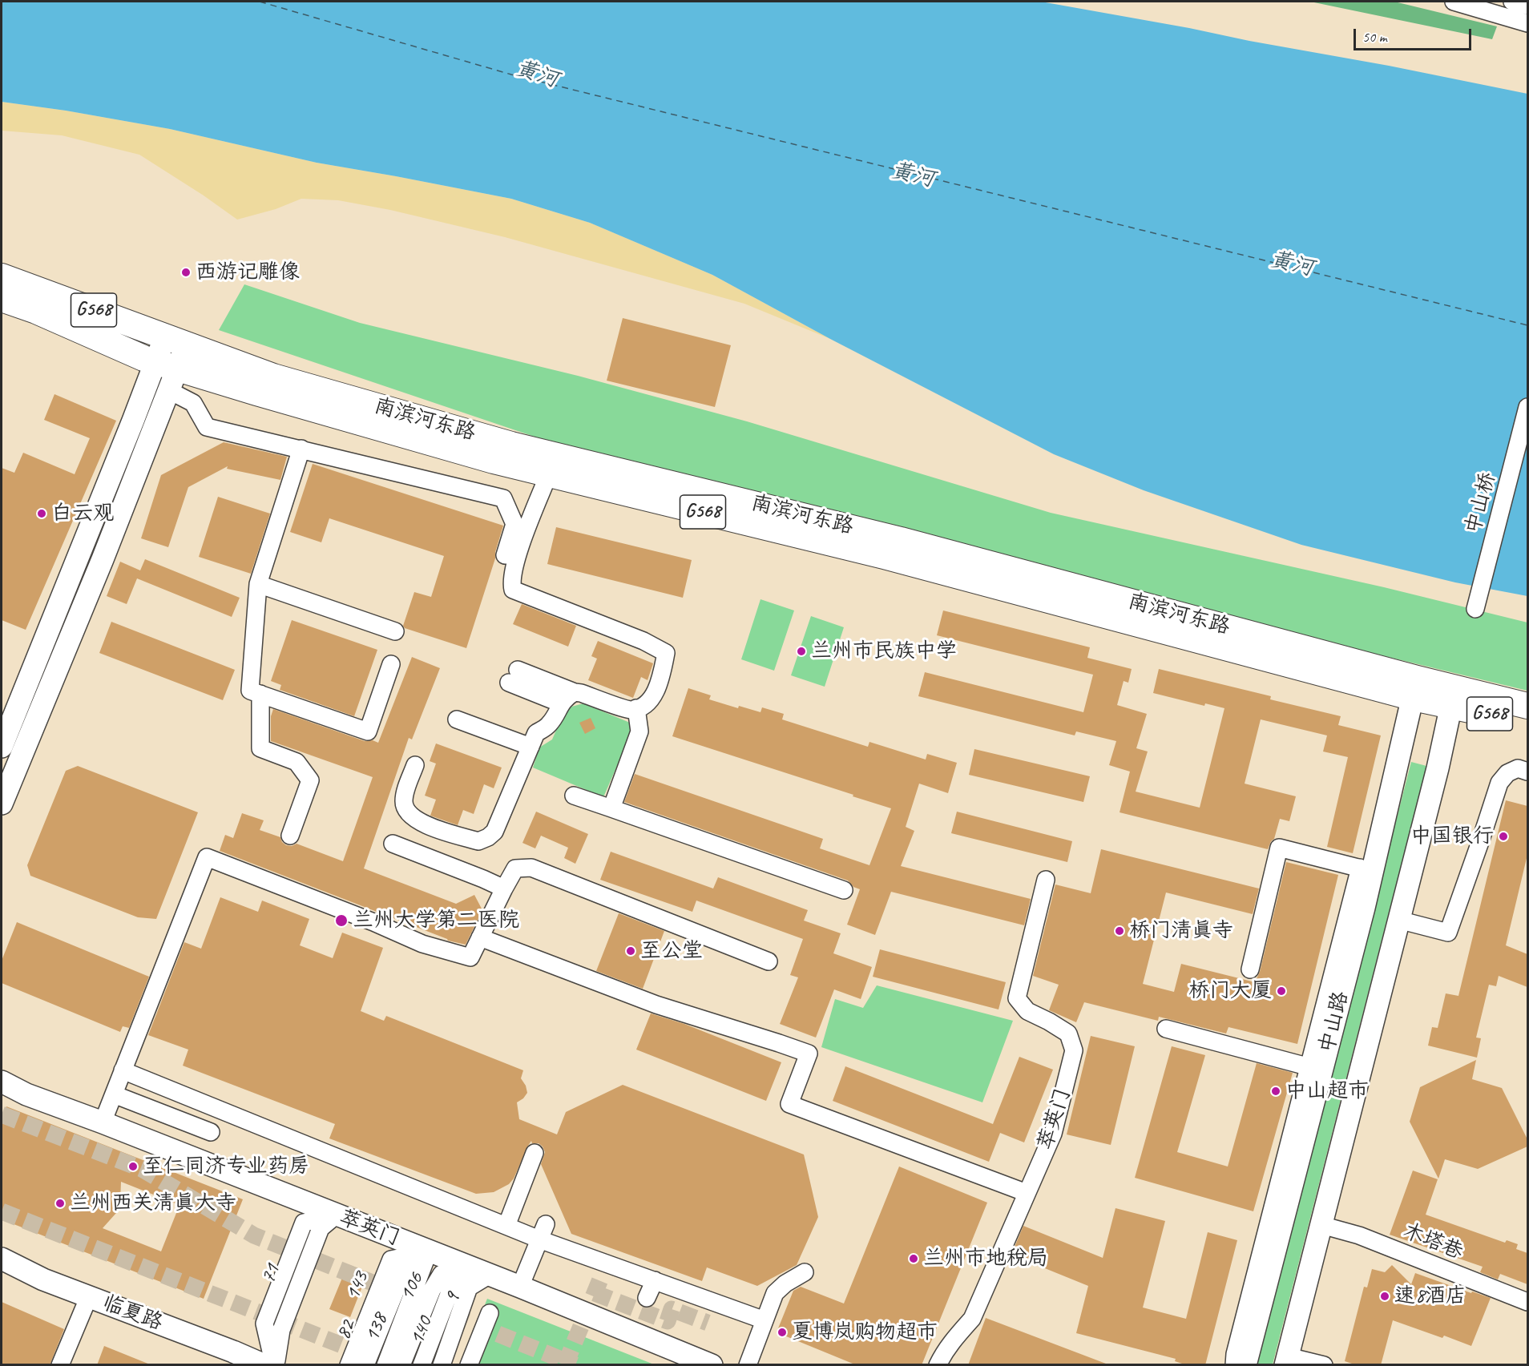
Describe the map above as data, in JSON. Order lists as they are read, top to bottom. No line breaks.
{"streets":{"highway":["G568","南滨河东路"],"main road":["中山路","萃英门","临夏路"],"street":["中山桥","木塔巷","143","106","9","138","82","140"]},"crossings":[["南滨河东路","中山路"],["中山路","木塔巷"],["萃英门","143"],["萃英门","106"],["萃英门","9"],["萃英门","138"],["萃英门","82"],["萃英门","140"],["143","138"],["143","82"],["106","9"],["106","140"],["9","140"],["138","82"]],"water":["黄河"],"places":["西游记雕像","白云观","兰州市民族中学","中国银行","兰州大学第二医院","桥门清真寺","至公堂","桥门大厦","中山超市","至仁同济专业药房","兰州西关清真大寺","兰州市地税局","速8酒店","夏博岚购物超市"],"scale_bar":"50 m"}
